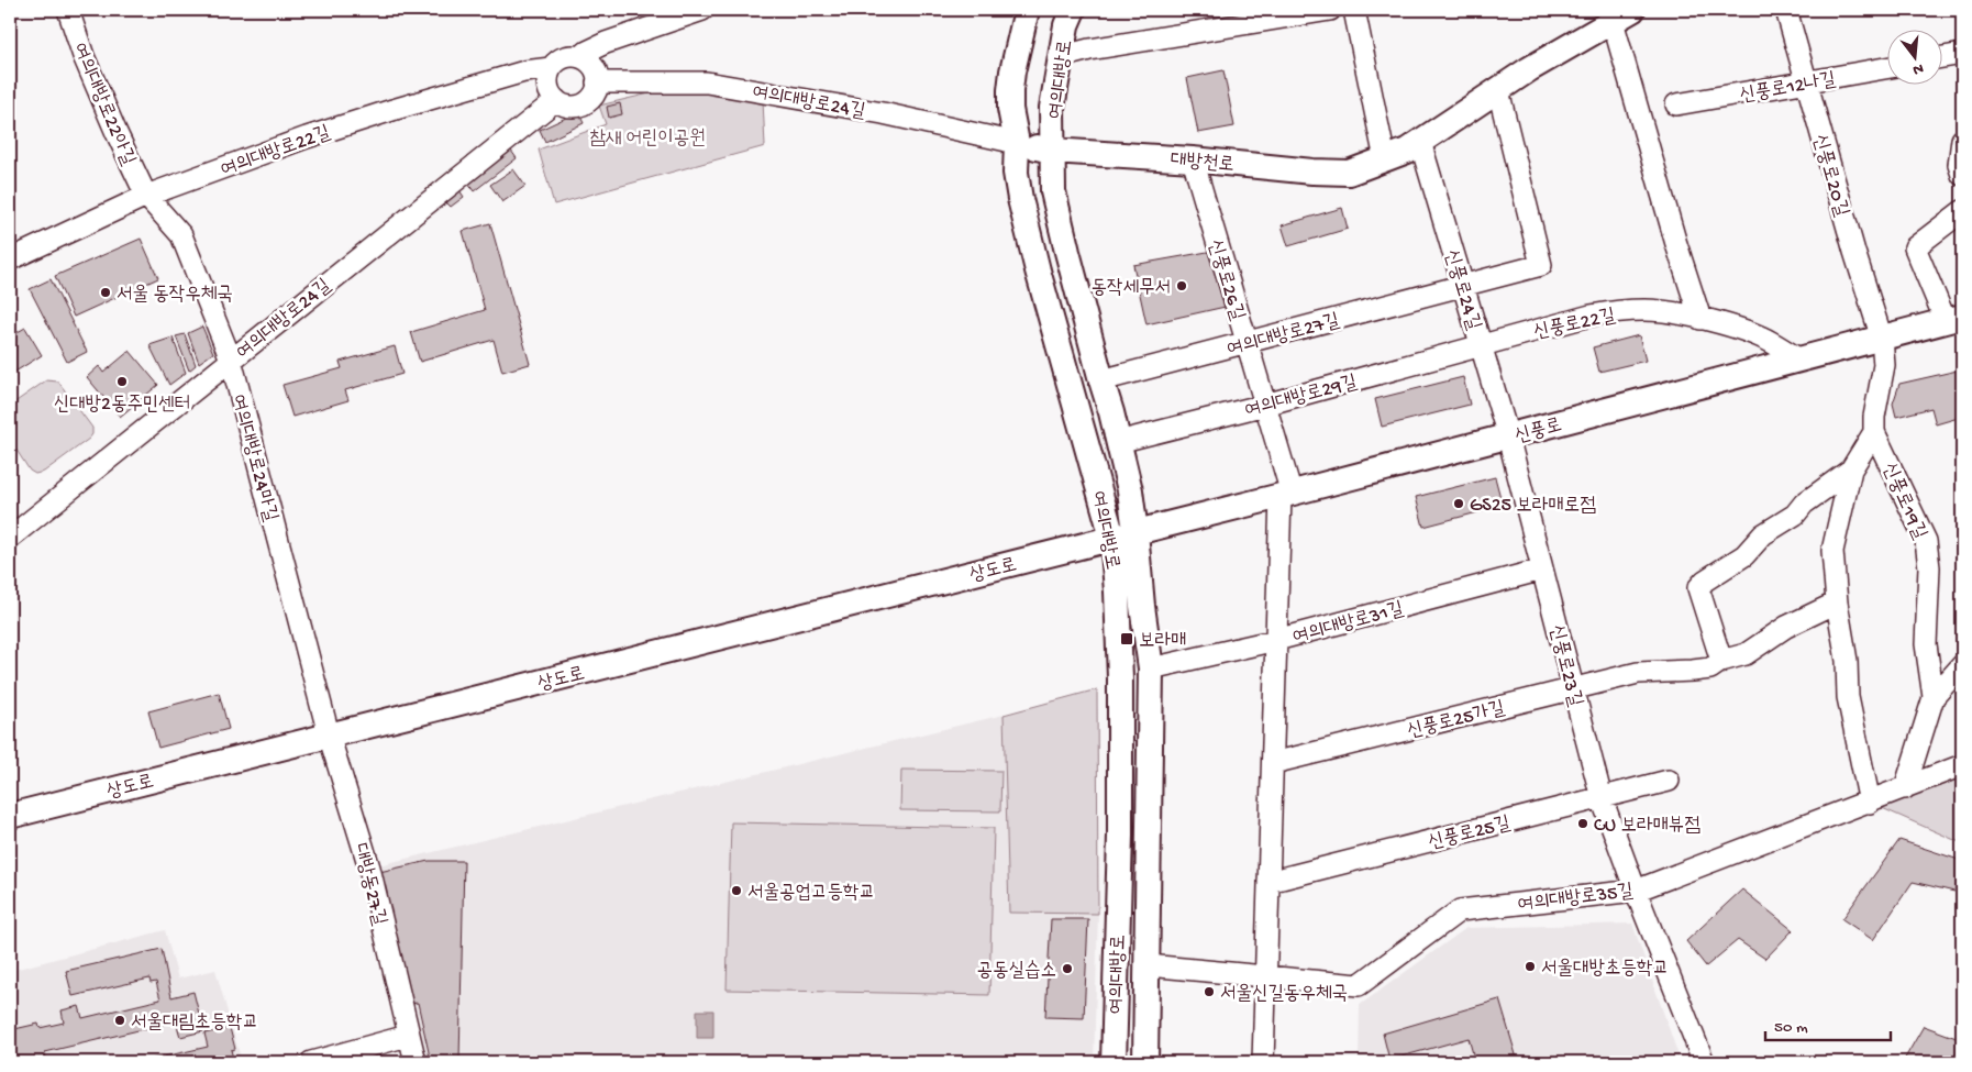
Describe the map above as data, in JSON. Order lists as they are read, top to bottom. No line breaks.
{"streets":{"main road":["여의대방로","대방천로","신풍로","상도로"],"street":["신풍로12나길","여의대방로24길","여의대방로22아길","여의대방로22길","신풍로20길","신풍로26길","신풍로24길","신풍로22길","여의대방로27길","여의대방로29길","여의대방로24마길","신풍로19길","여의대방로31길","신풍로23길","신풍로25가길","신풍로25길","대방동27길","여의대방로35길"]},"crossings":[["여의대방로","여의대방로24길"],["여의대방로","대방천로"],["여의대방로","여의대방로27길"],["여의대방로","여의대방로29길"],["여의대방로","신풍로"],["여의대방로","상도로"],["여의대방로","여의대방로31길"],["여의대방로","여의대방로35길"],["신풍로12나길","신풍로20길"],["여의대방로24길","여의대방로22길"],["여의대방로24길","대방천로"],["여의대방로24길","여의대방로24마길"],["여의대방로22아길","여의대방로22길"],["여의대방로22아길","여의대방로24마길"],["여의대방로22길","여의대방로24마길"],["대방천로","신풍로26길"],["대방천로","신풍로24길"],["대방천로","신풍로22길"],["신풍로20길","신풍로"],["신풍로26길","여의대방로27길"],["신풍로26길","여의대방로29길"],["신풍로26길","신풍로"],["신풍로24길","신풍로22길"],["신풍로24길","여의대방로27길"],["신풍로24길","여의대방로29길"],["신풍로24길","신풍로"],["신풍로24길","신풍로23길"],["신풍로22길","여의대방로29길"],["신풍로22길","신풍로"],["신풍로","상도로"],["신풍로","신풍로23길"],["여의대방로24마길","상도로"],["여의대방로24마길","대방동27길"],["상도로","대방동27길"],["여의대방로31길","신풍로23길"],["신풍로23길","신풍로25가길"],["신풍로23길","신풍로25길"],["신풍로23길","여의대방로35길"]],"parks":["참새 어린이공원"],"places":{"other":["동작세무서","서울 동작우체국","신대방2동주민센터","GS25 보라매로점","CU 보라매뷰점","서울공업고등학교","서울대방초등학교","공동실습소","서울신길동우체국","서울대림초등학교"],"transit":["보라매"]},"scale_bar":"50 m","north":"bottom"}
